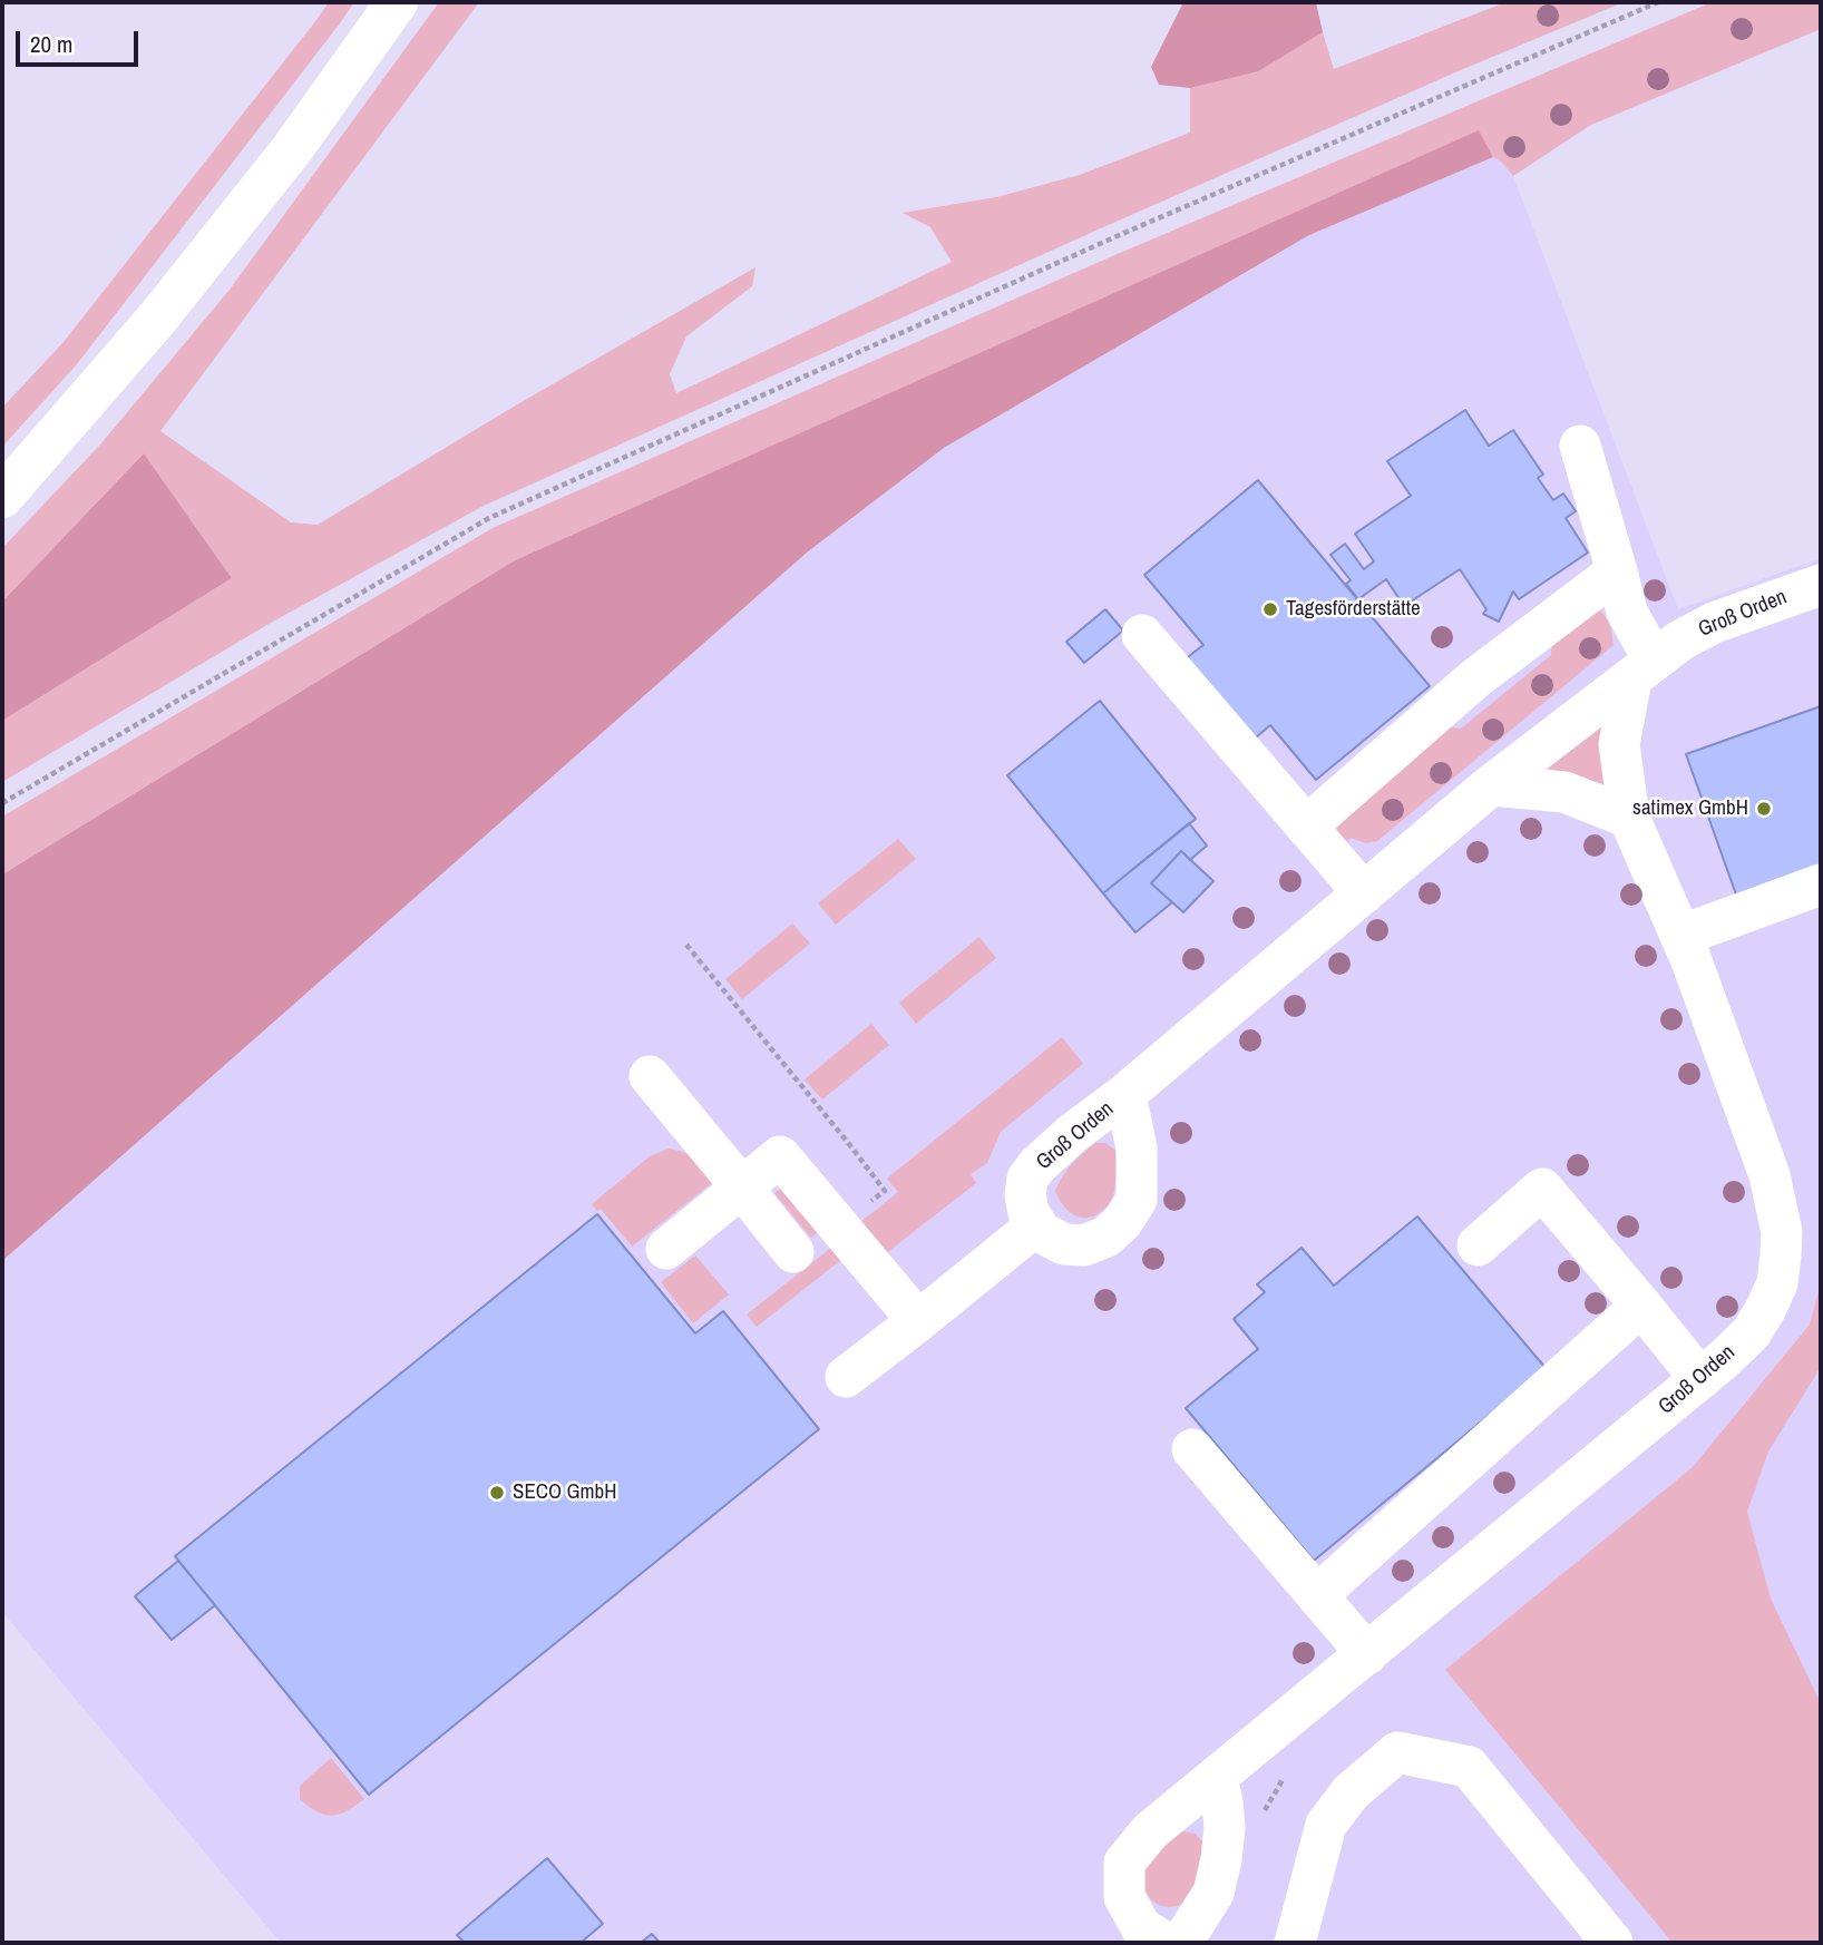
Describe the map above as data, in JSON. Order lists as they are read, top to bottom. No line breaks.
{"streets":{"street":["Groß Orden"]},"places":["Tagesförderstätte","satimex GmbH","SECO GmbH"],"scale_bar":"20 m"}
